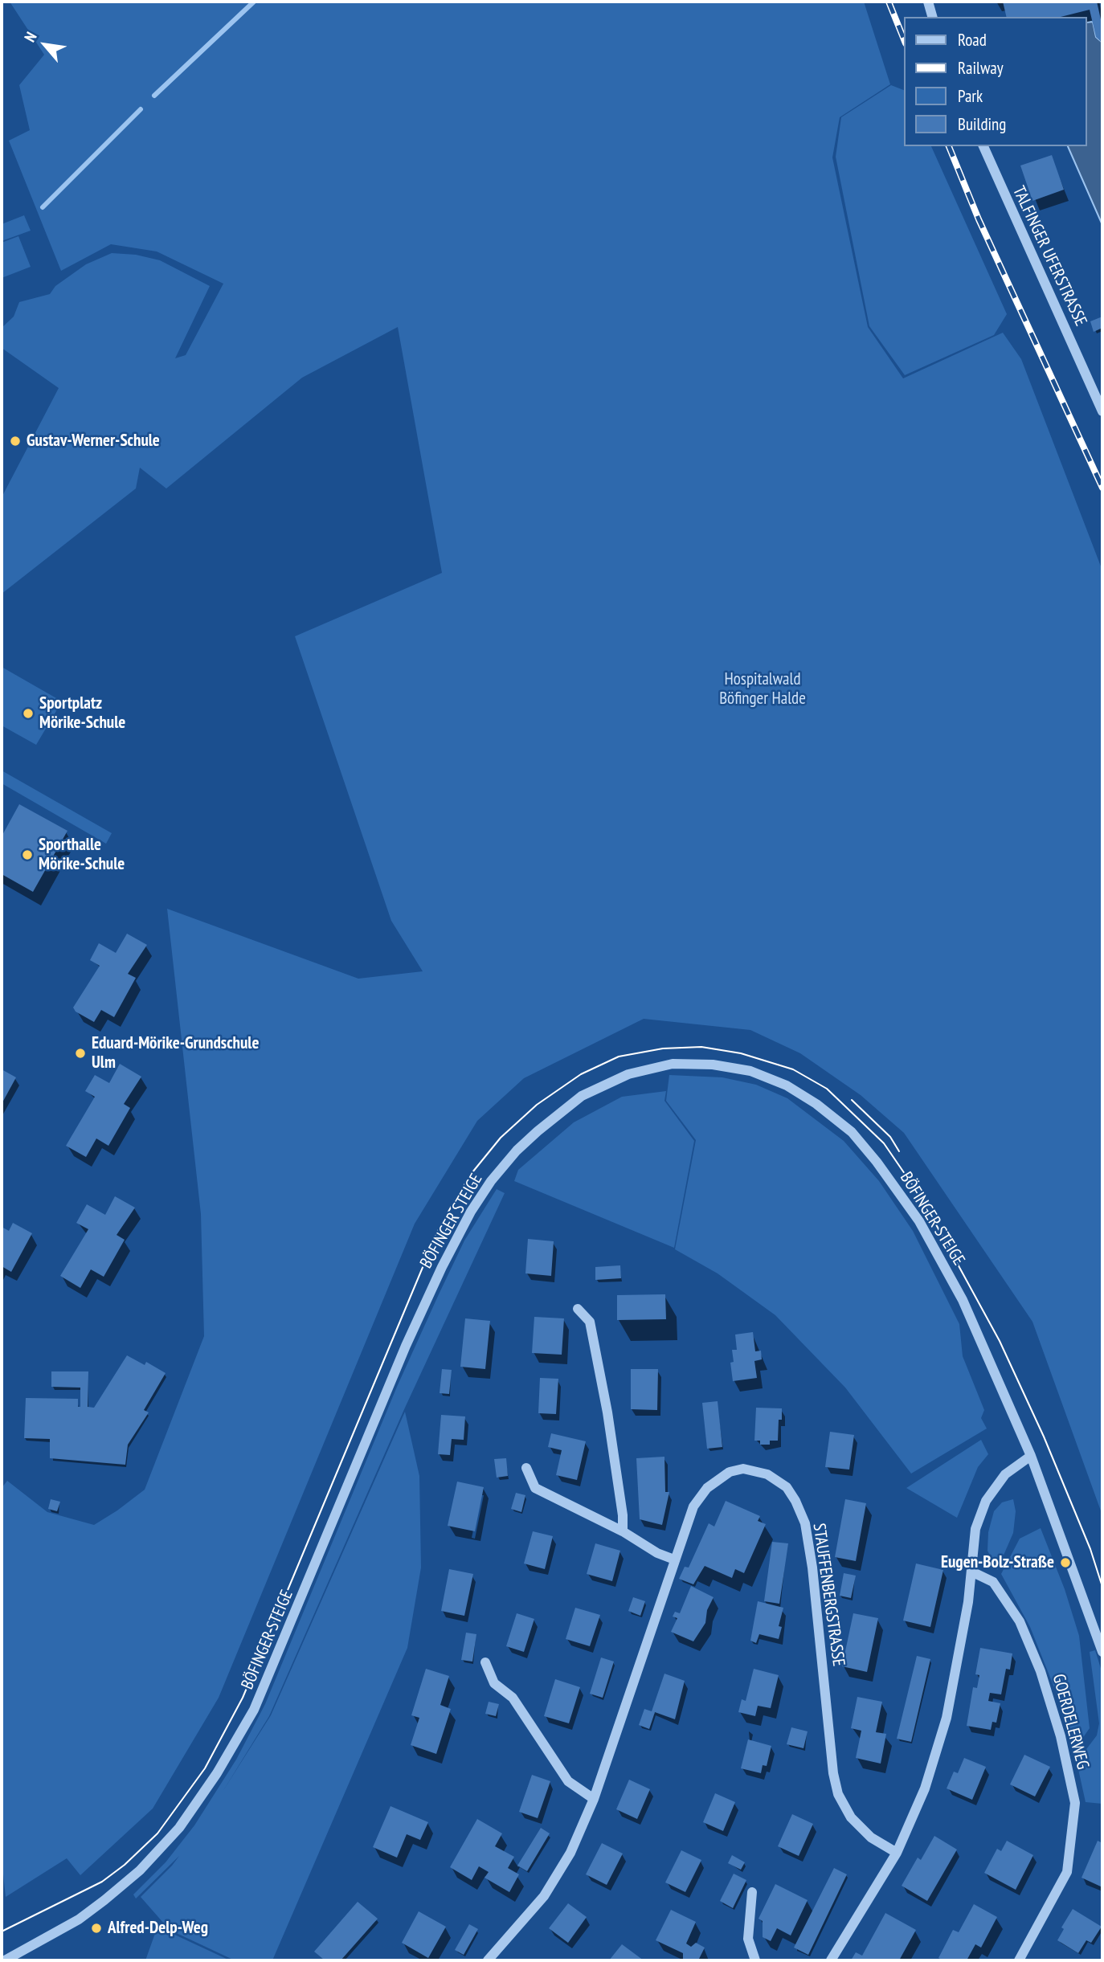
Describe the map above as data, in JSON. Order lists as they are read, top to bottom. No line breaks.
{"streets":{"street":["TALFINGER UFERSTRASSE","BÖFINGER STEIGE","STAUFFENBERGSTRASSE","GOERDELERWEG"]},"parks":["Hospitalwald Böfinger Halde"],"places":["Gustav-Werner-Schule","Sportplatz Mörike-Schule","Sporthalle Mörike-Schule","Eduard-Mörike-Grundschule Ulm","Eugen-Bolz-Straße","Alfred-Delp-Weg"],"legend":["Road","Railway","Park","Building"],"north":"top left"}
